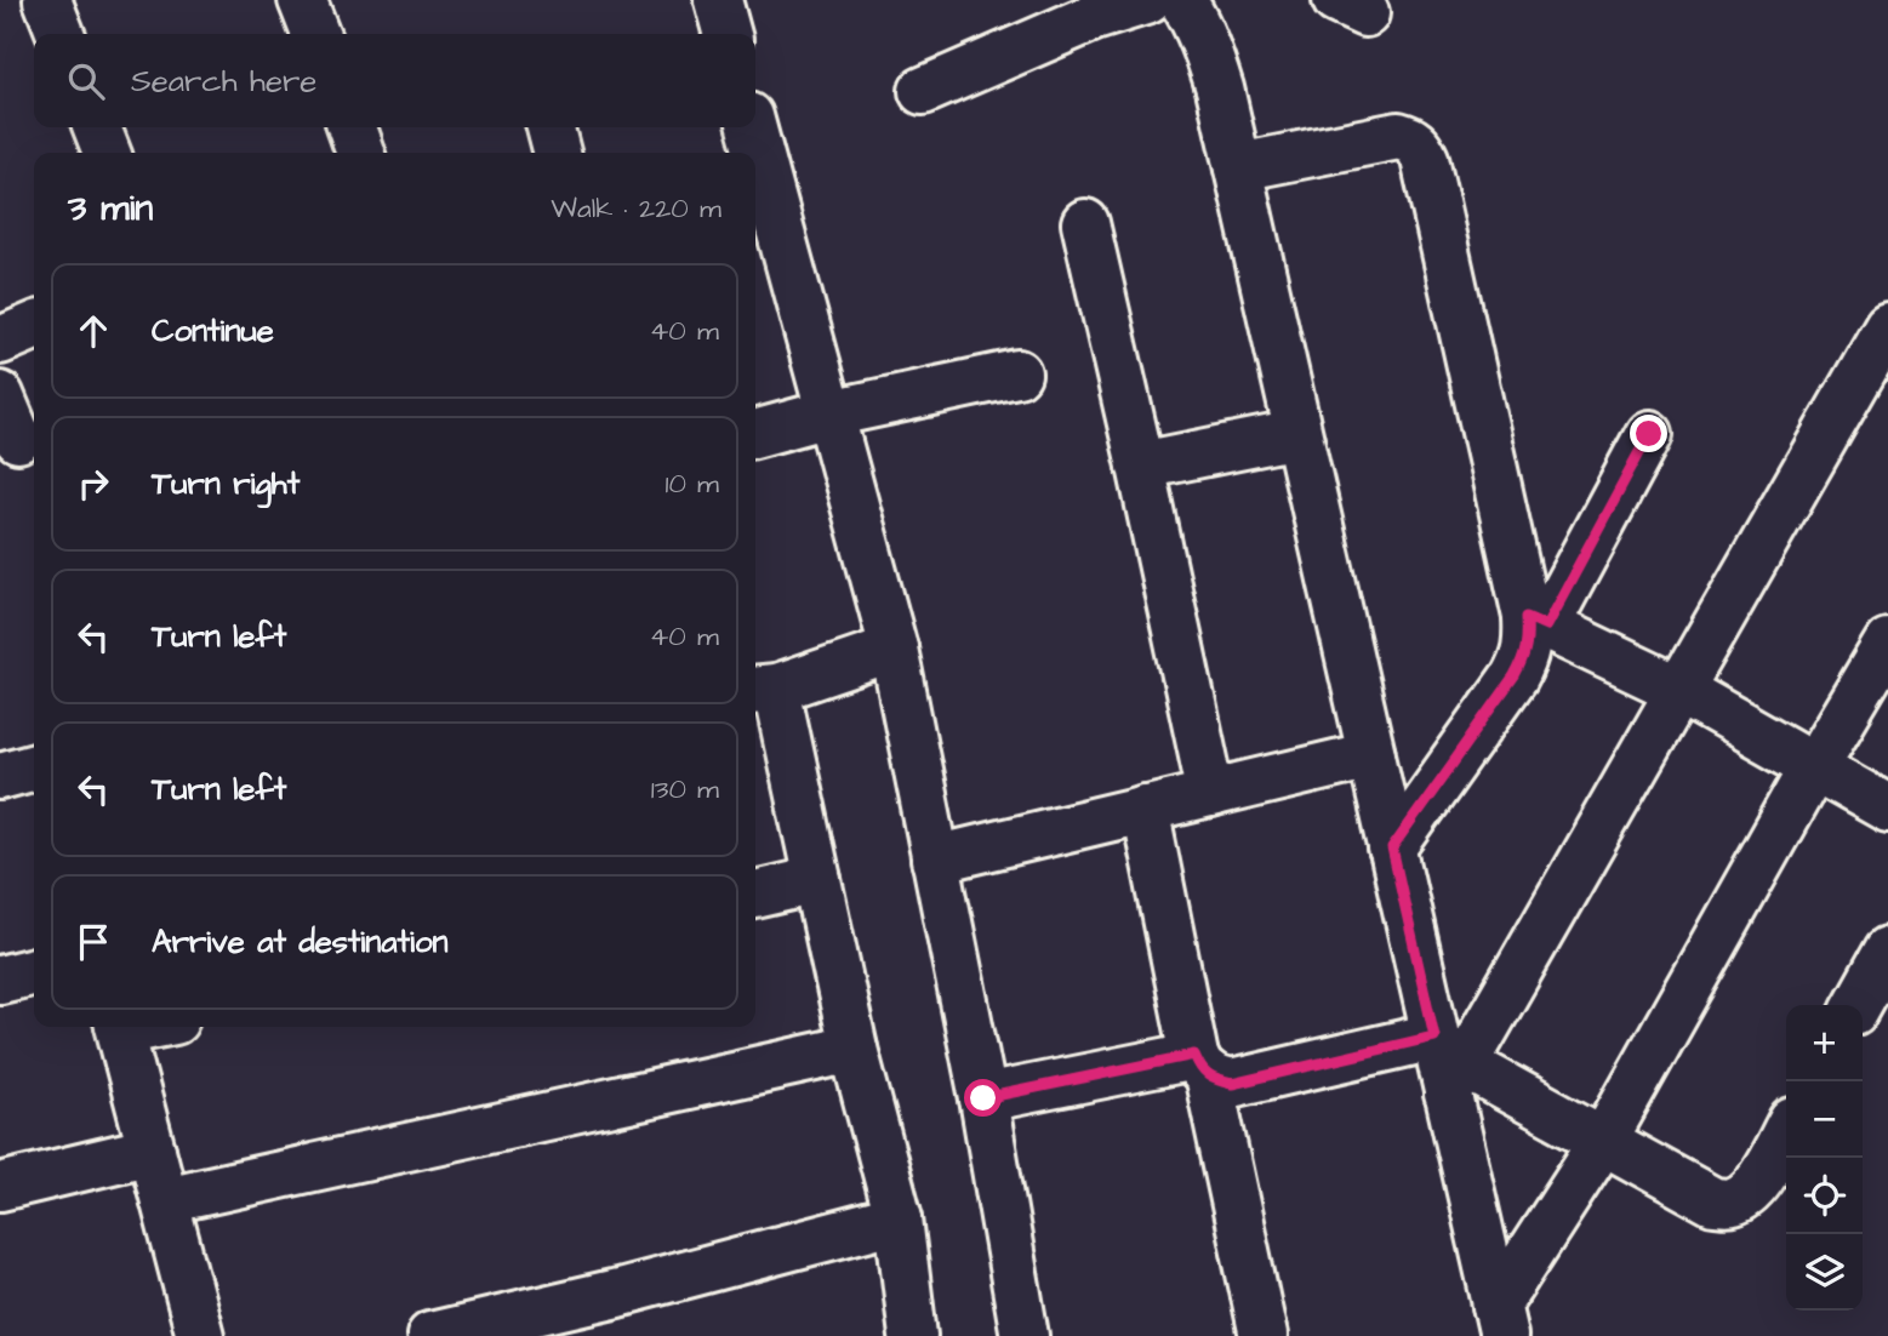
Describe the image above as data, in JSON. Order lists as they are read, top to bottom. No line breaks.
{"page":{"search":"Search here","heading":["3 min","Walk · 220 m"],"list":[["Continue","40 m"],["Turn right","10 m"],["Turn left","40 m"],["Turn left","130 m"],"Arrive at destination"],"map_buttons":["+","−"]}}
